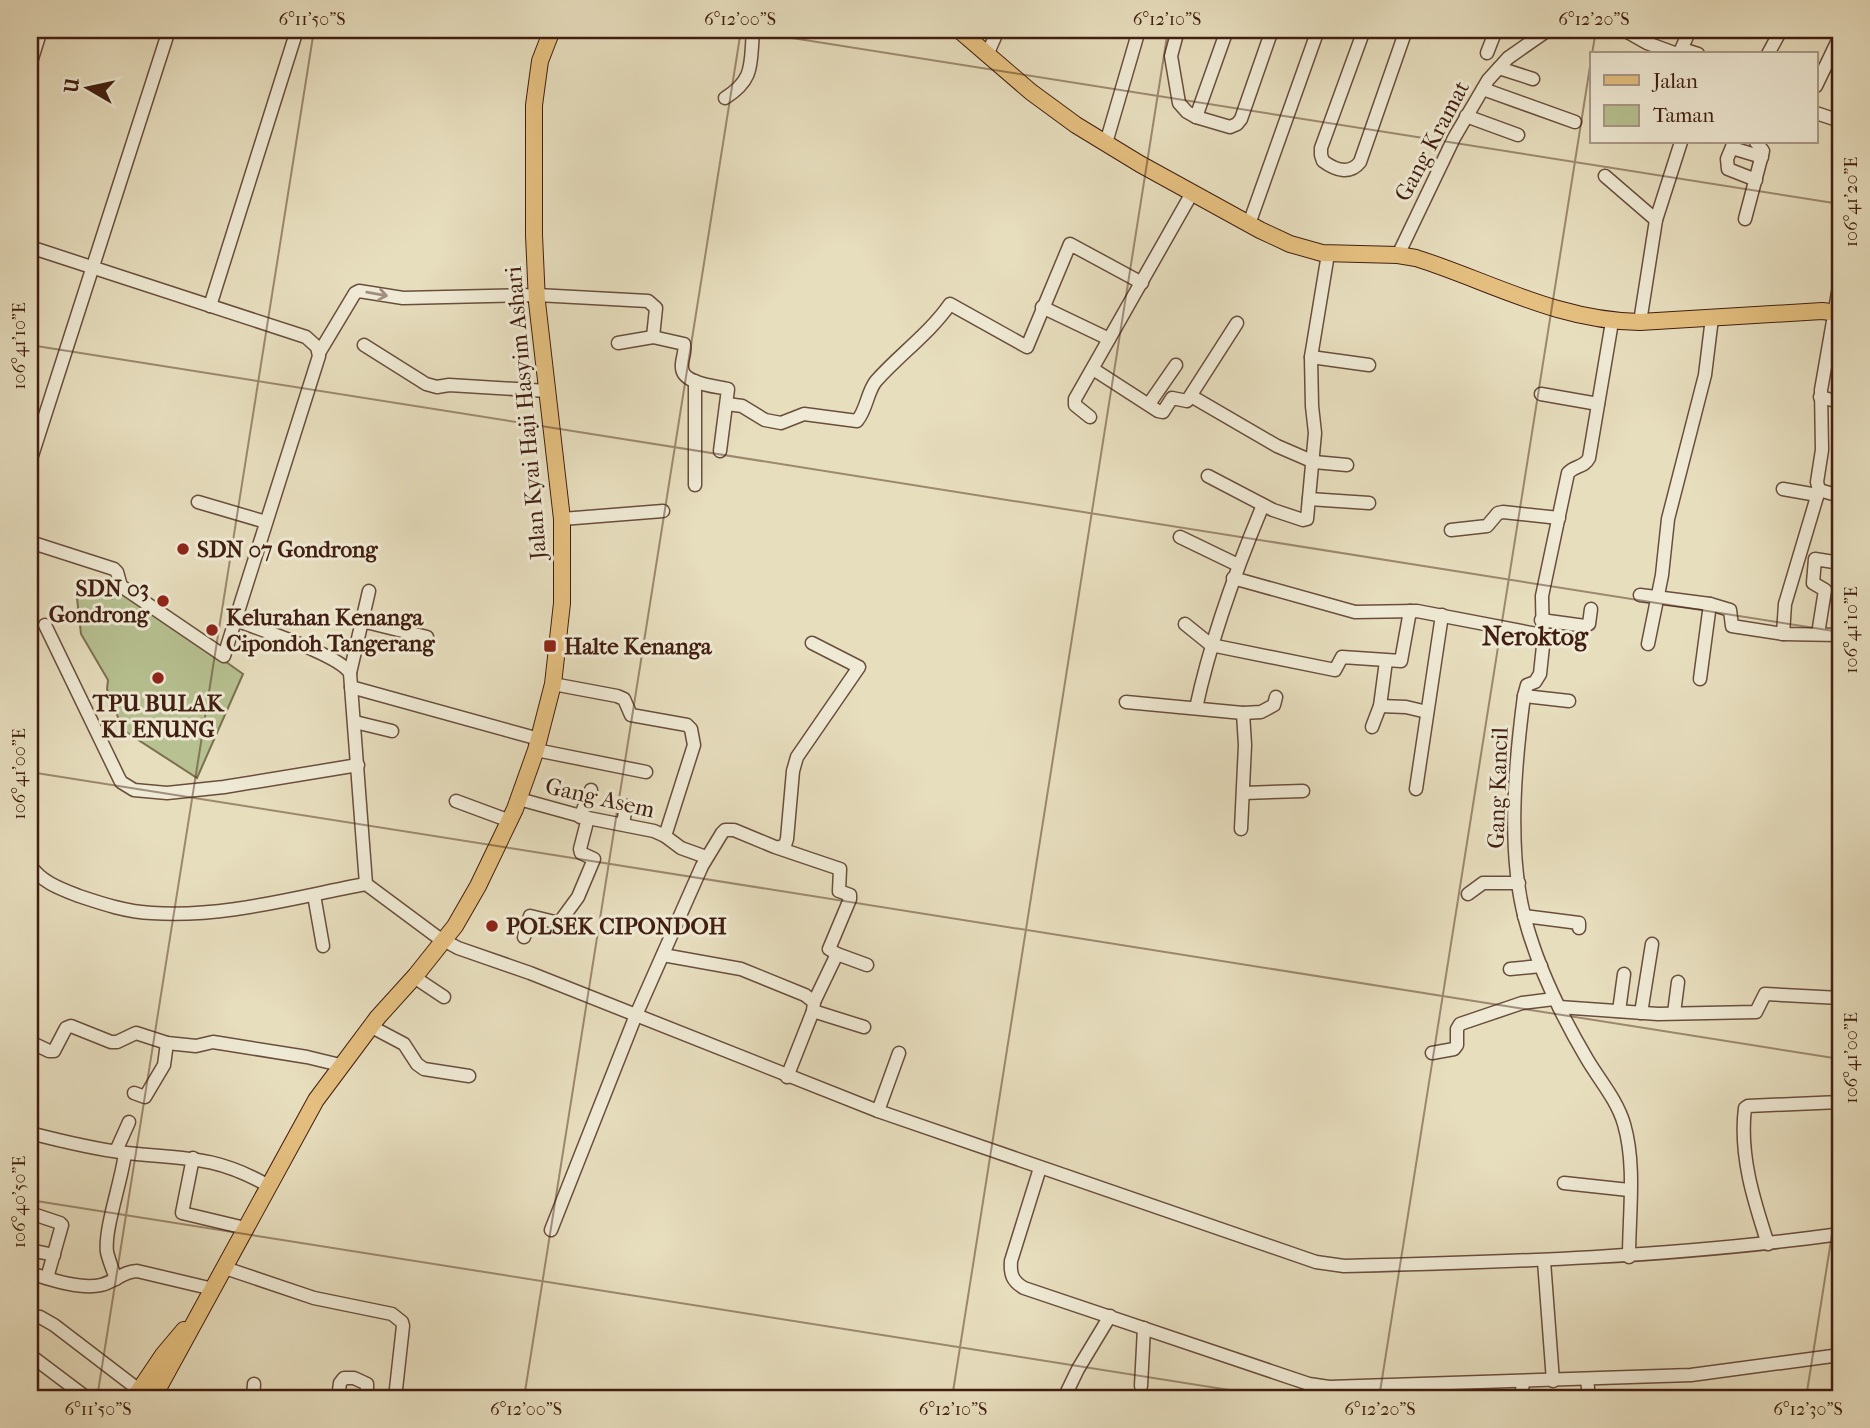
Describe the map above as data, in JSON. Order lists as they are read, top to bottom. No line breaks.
{"streets":{"main road":["Jalan Kyai Haji Hasyim Ashari"],"street":["Gang Kramat","Gang Kancil","Gang Asem"]},"crossings":[["Jalan Kyai Haji Hasyim Ashari","Gang Asem"]],"districts":["Neroktog"],"places":{"other":["SDN 07 Gondrong","SDN 03 Gondrong","Kelurahan Kenanga Cipondoh Tangerang","TPU BULAK KI ENUNG","POLSEK CIPONDOH"],"transit":["Halte Kenanga"]},"legend":["Jalan","Taman"],"north":"left","coordinates":["6°11'50\"S","6°12'00\"S","6°12'10\"S","6°12'20\"S","106°41'20\"E","106°41'10\"E","106°41'00\"E","106°40'50\"E","6°12'30\"S"]}
